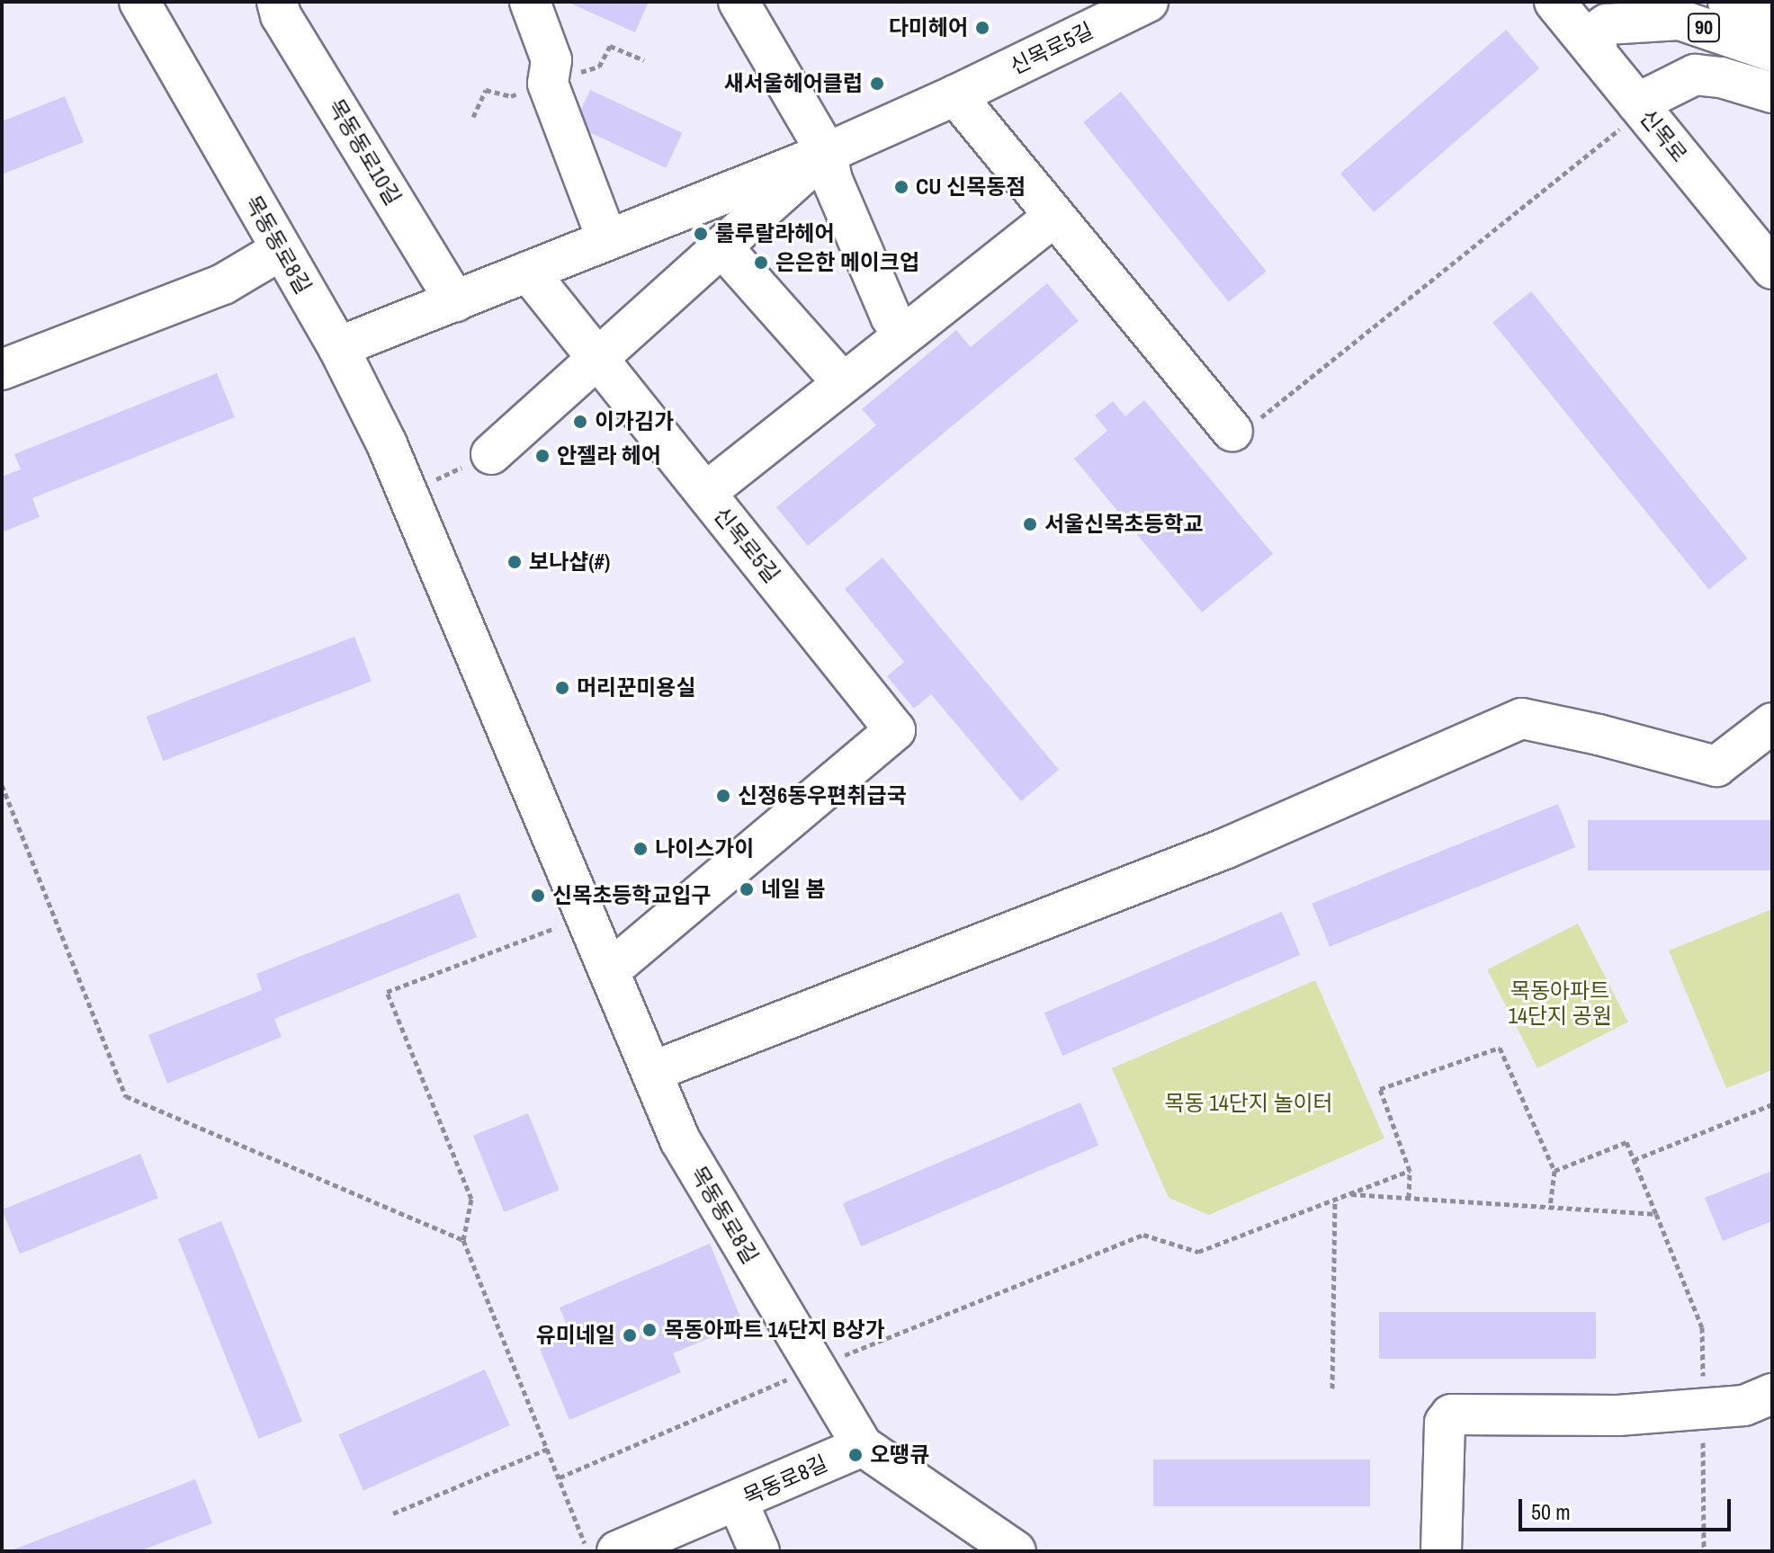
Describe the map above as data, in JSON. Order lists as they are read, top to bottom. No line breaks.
{"streets":{"street":["90","신목로5길","신목로","목동동로10길","목동동로8길","목동로8길"]},"crossings":[["신목로5길","목동동로10길"],["신목로5길","목동동로8길"],["목동동로8길","목동로8길"]],"parks":["목동아파트 14단지 공원","목동 14단지 놀이터"],"places":["다미헤어","새서울헤어클럽","CU 신목동점","룰루랄라헤어","은은한 메이크업","이가김가","안젤라 헤어","서울신목초등학교","보나샵(#)","머리꾼미용실","신정6동우편취급국","나이스가이","네일 봄","신목초등학교입구","목동아파트 14단지 B상가","유미네일","오땡큐"],"scale_bar":"50 m"}
